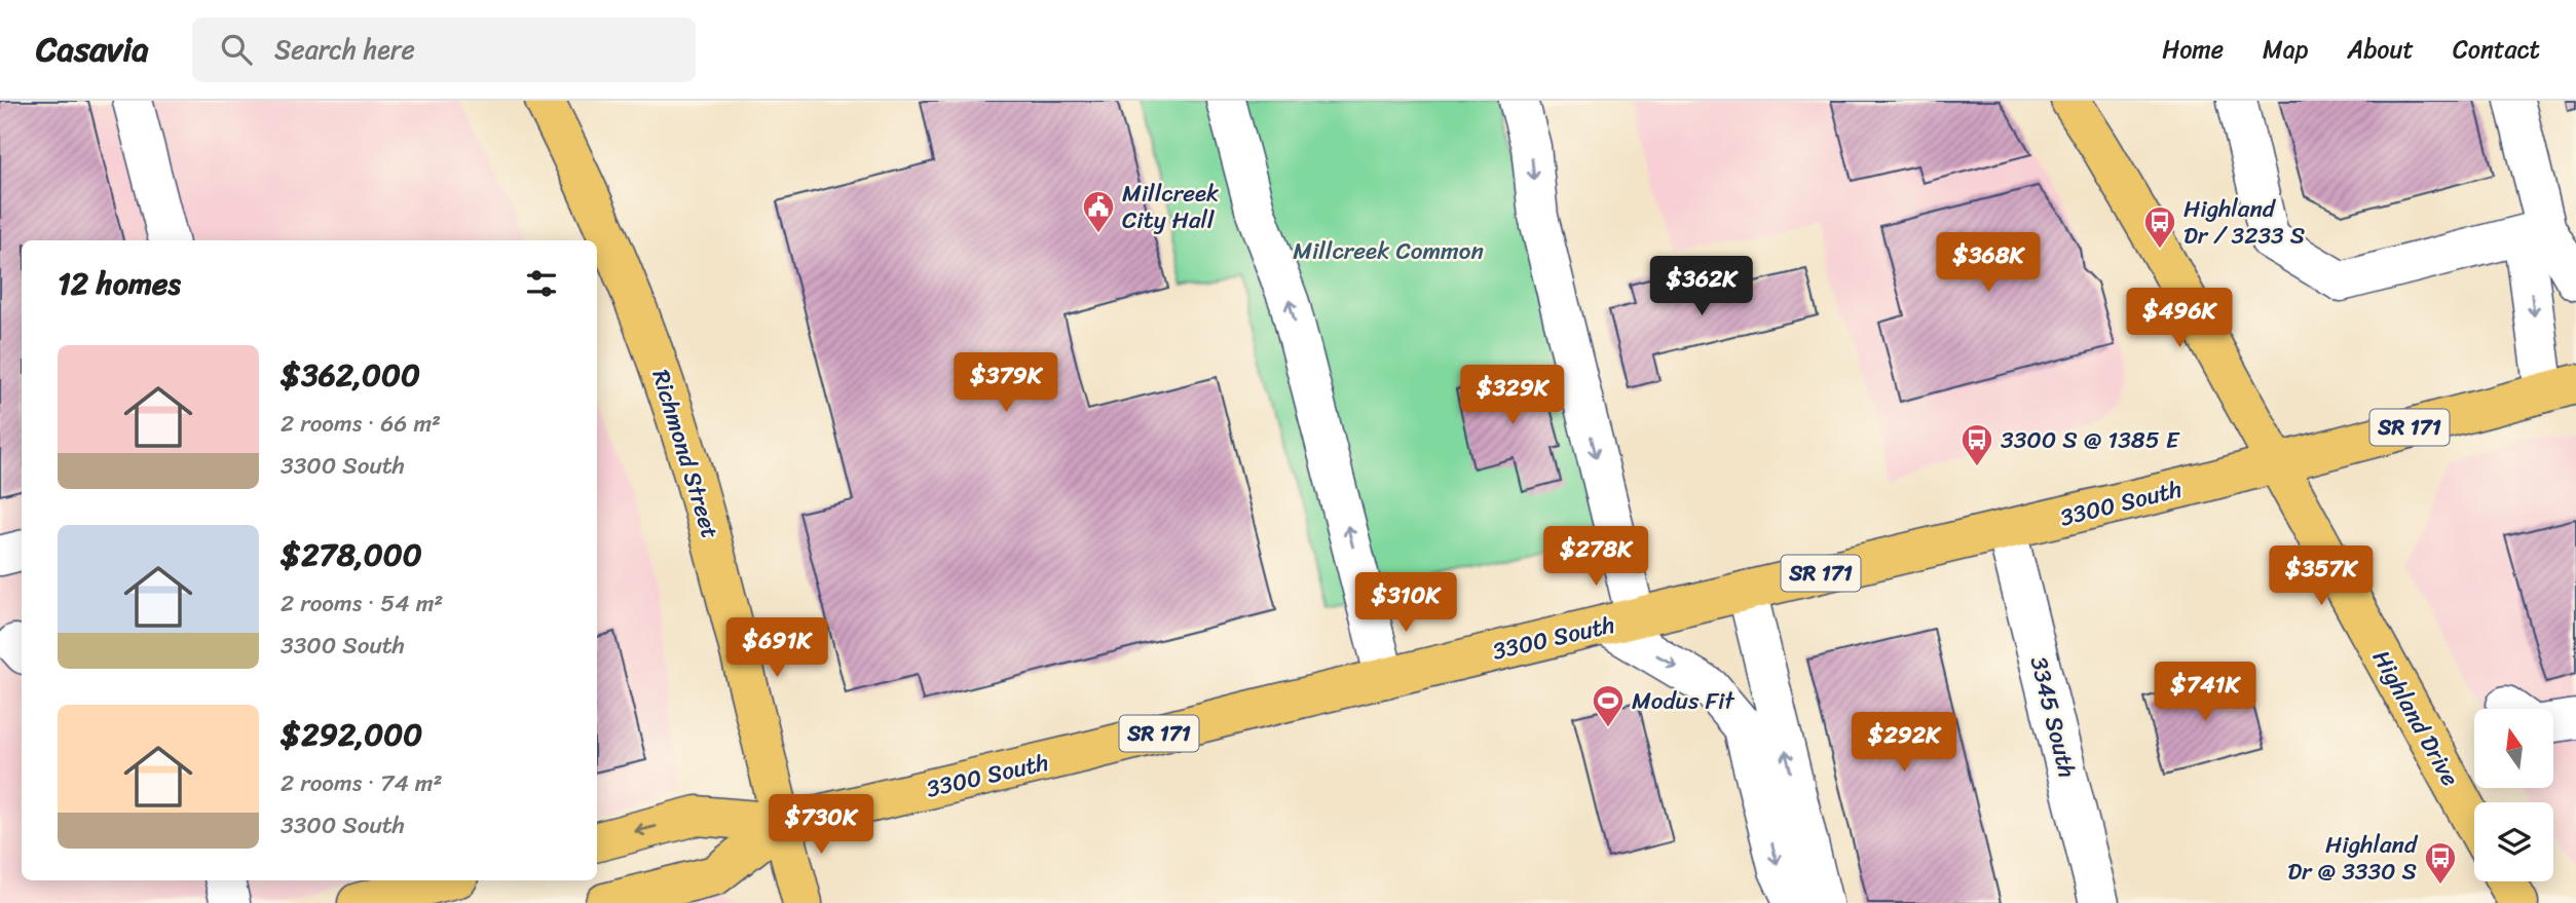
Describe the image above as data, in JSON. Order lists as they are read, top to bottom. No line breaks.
{"streets":{"main road":["SR 171","Richmond Street","3300 South","Highland Drive"],"street":["3345 South"]},"crossings":[["Richmond Street","3300 South"],["3300 South","3345 South"],["3300 South","Highland Drive"]],"parks":["Millcreek Common"],"places":{"public building":["Millcreek City Hall"],"bus stop":["Highland Dr / 3233 S","3300 S @ 1385 E","Highland Dr @ 3330 S"],"sports":["Modus Fit"]},"north":"top","page":{"header":"Casavia","search":"Search here","nav":["Home","Map","About","Contact"],"price":["$368K","$362K","$496K","$379K","$329K","$278K","$357K","$310K","$691K","$741K","$292K","$730K"],"heading":"12 homes","list":[{"name":"$362,000","note":"2 rooms · 66 m² · 3300 South"},{"name":"$278,000","note":"2 rooms · 54 m² · 3300 South"},{"name":"$292,000","note":"2 rooms · 74 m² · 3300 South"}]}}
